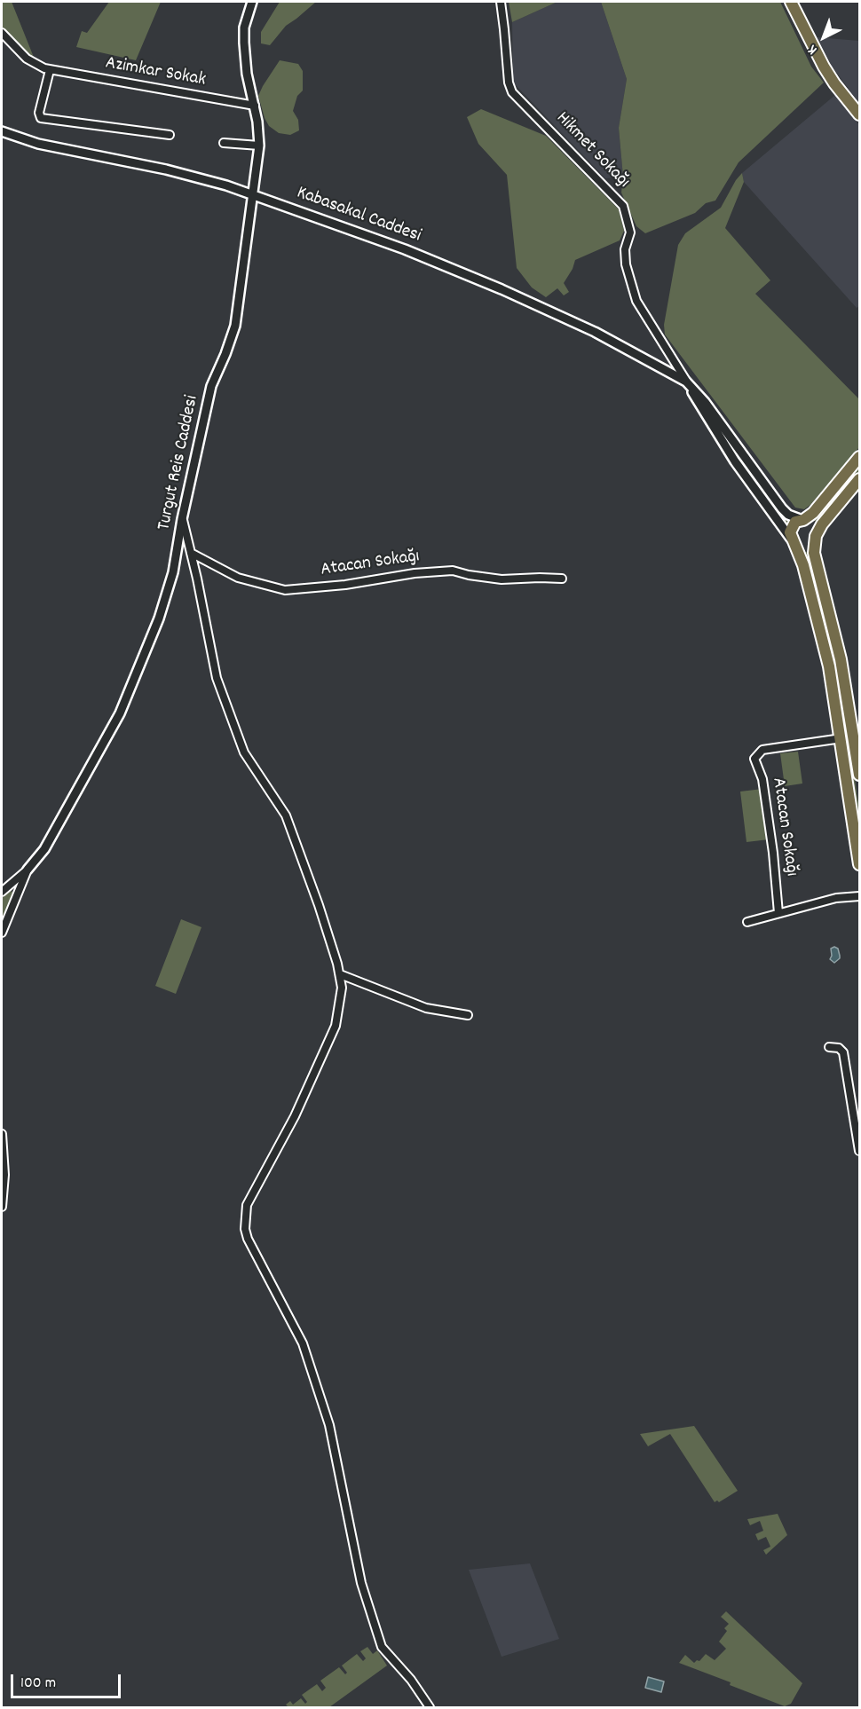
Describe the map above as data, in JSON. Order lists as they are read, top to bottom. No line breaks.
{"streets":{"street":["Azimkar Sokak","Hikmet Sokağı","Kabasakal Caddesi","Turgut Reis Caddesi","Atacan Sokağı"]},"crossings":[["Azimkar Sokak","Turgut Reis Caddesi"],["Hikmet Sokağı","Kabasakal Caddesi"],["Kabasakal Caddesi","Turgut Reis Caddesi"]],"scale_bar":"100 m","north":"bottom left"}
